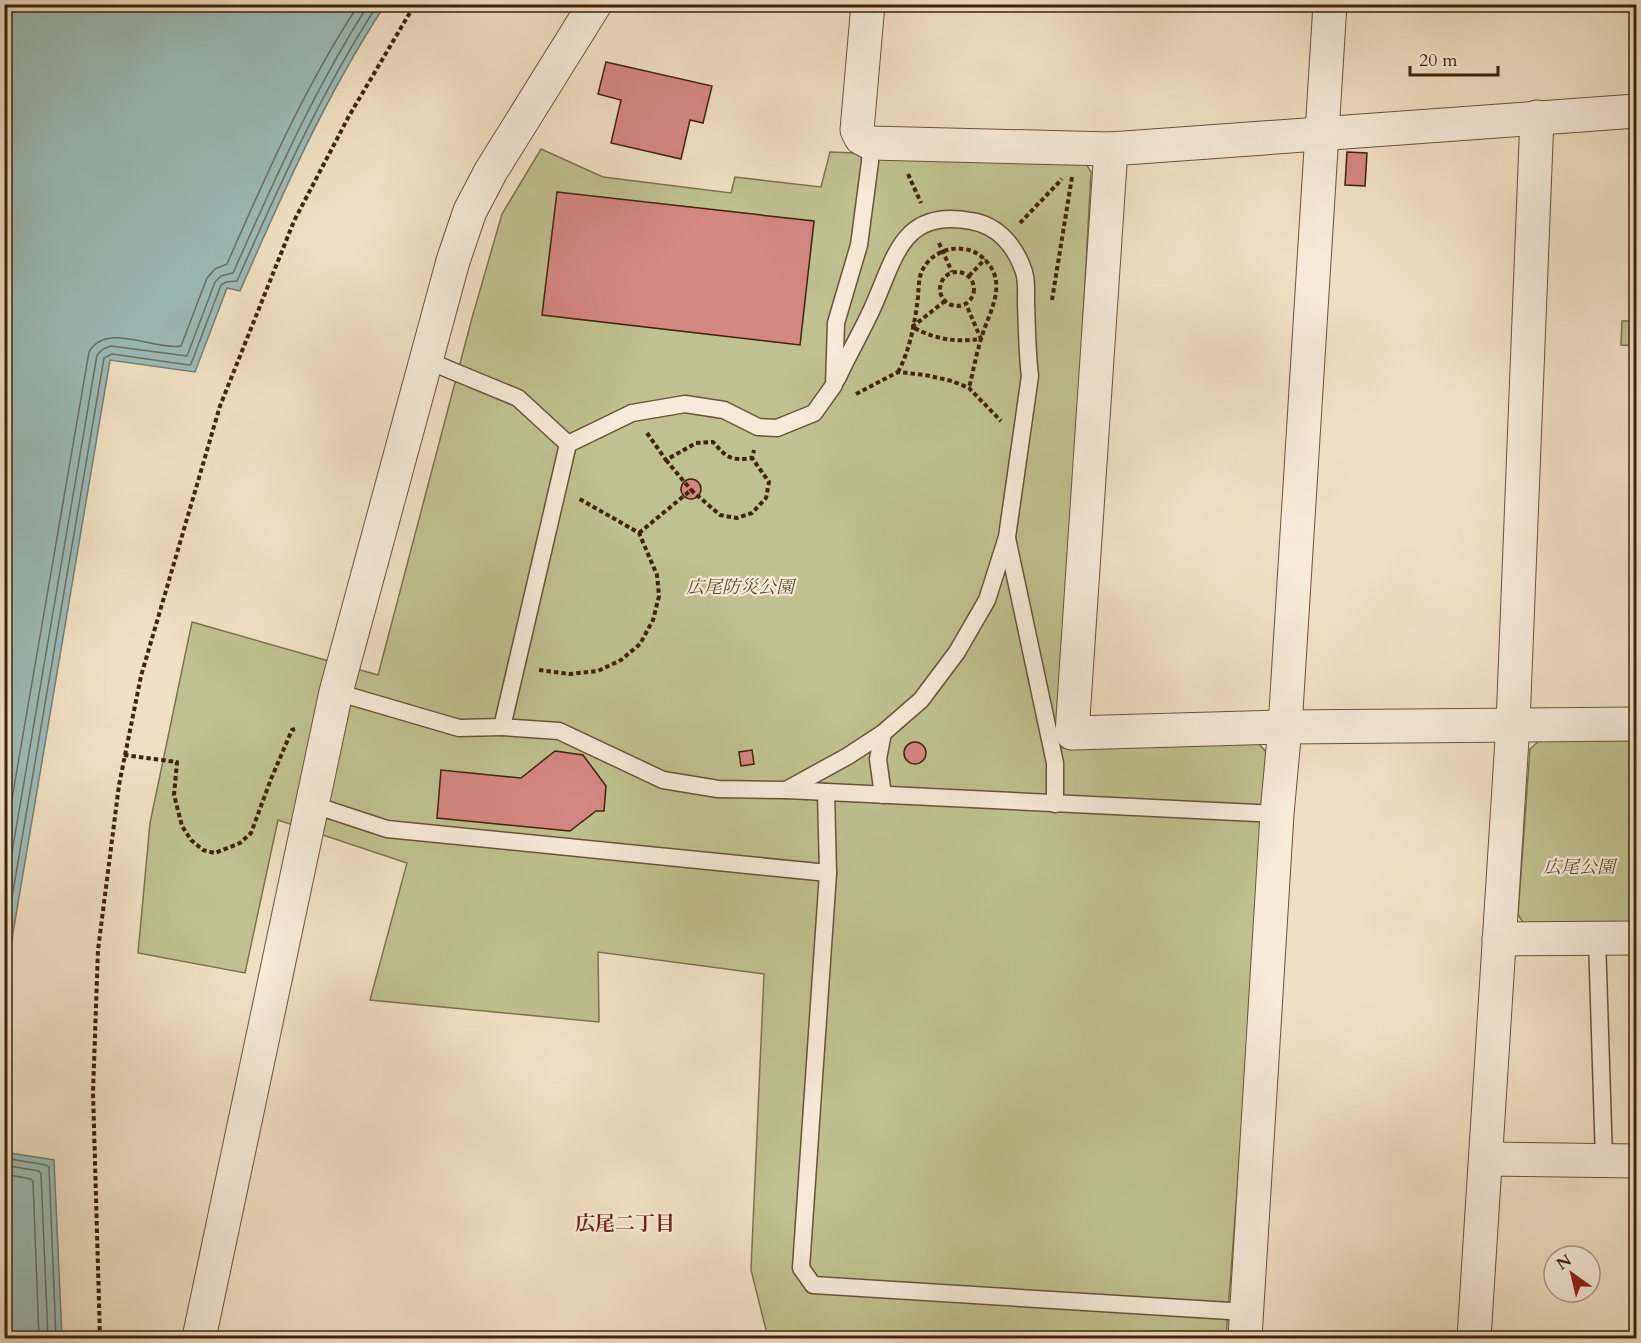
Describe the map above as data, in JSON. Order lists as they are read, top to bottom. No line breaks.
{"districts":["広尾二丁目"],"parks":["広尾防災公園","広尾公園"],"scale_bar":"20 m","north":"top left"}
